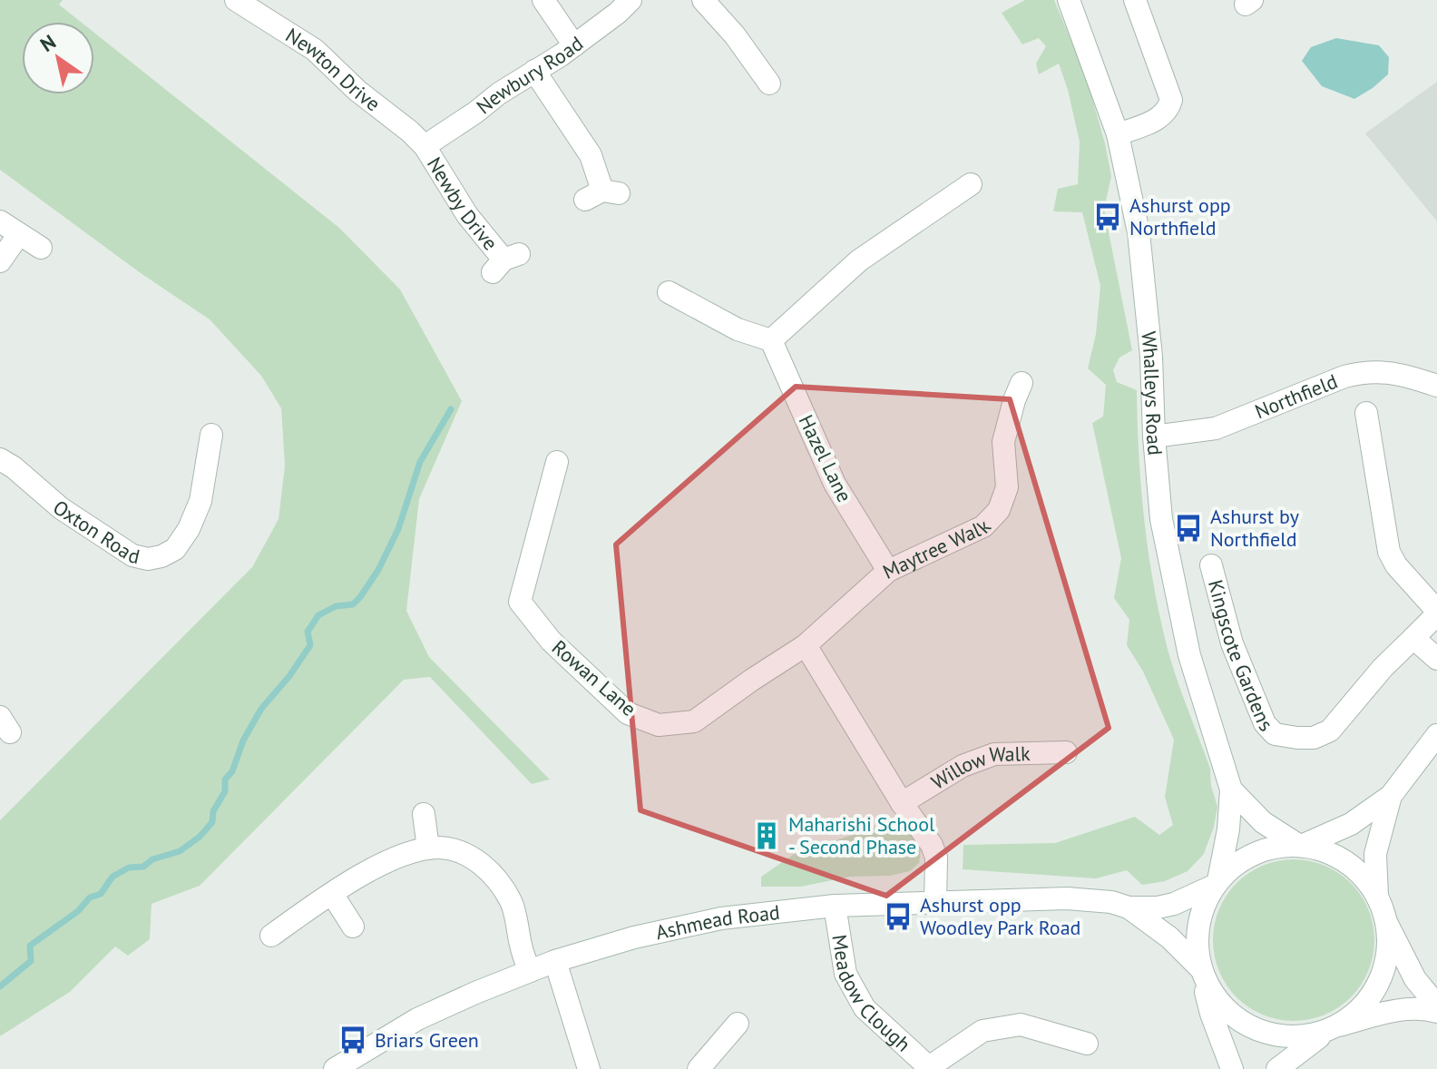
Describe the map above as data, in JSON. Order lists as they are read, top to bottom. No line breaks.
{"streets":{"street":["Newton Drive","Newbury Road","Newby Drive","Whalleys Road","Northfield","Hazel Lane","Oxton Road","Maytree Walk","Kingscote Gardens","Rowan Lane","Willow Walk","Ashmead Road","Meadow Clough"]},"crossings":[["Newton Drive","Newbury Road"],["Newton Drive","Newby Drive"],["Newbury Road","Newby Drive"],["Whalleys Road","Northfield"],["Whalleys Road","Ashmead Road"],["Hazel Lane","Maytree Walk"],["Maytree Walk","Rowan Lane"],["Ashmead Road","Meadow Clough"]],"places":{"bus stop":["Ashurst opp Northfield","Ashurst by Northfield","Ashurst opp Woodley Park Road","Briars Green"],"building":["Maharishi School - Second Phase"]},"north":"top left"}
